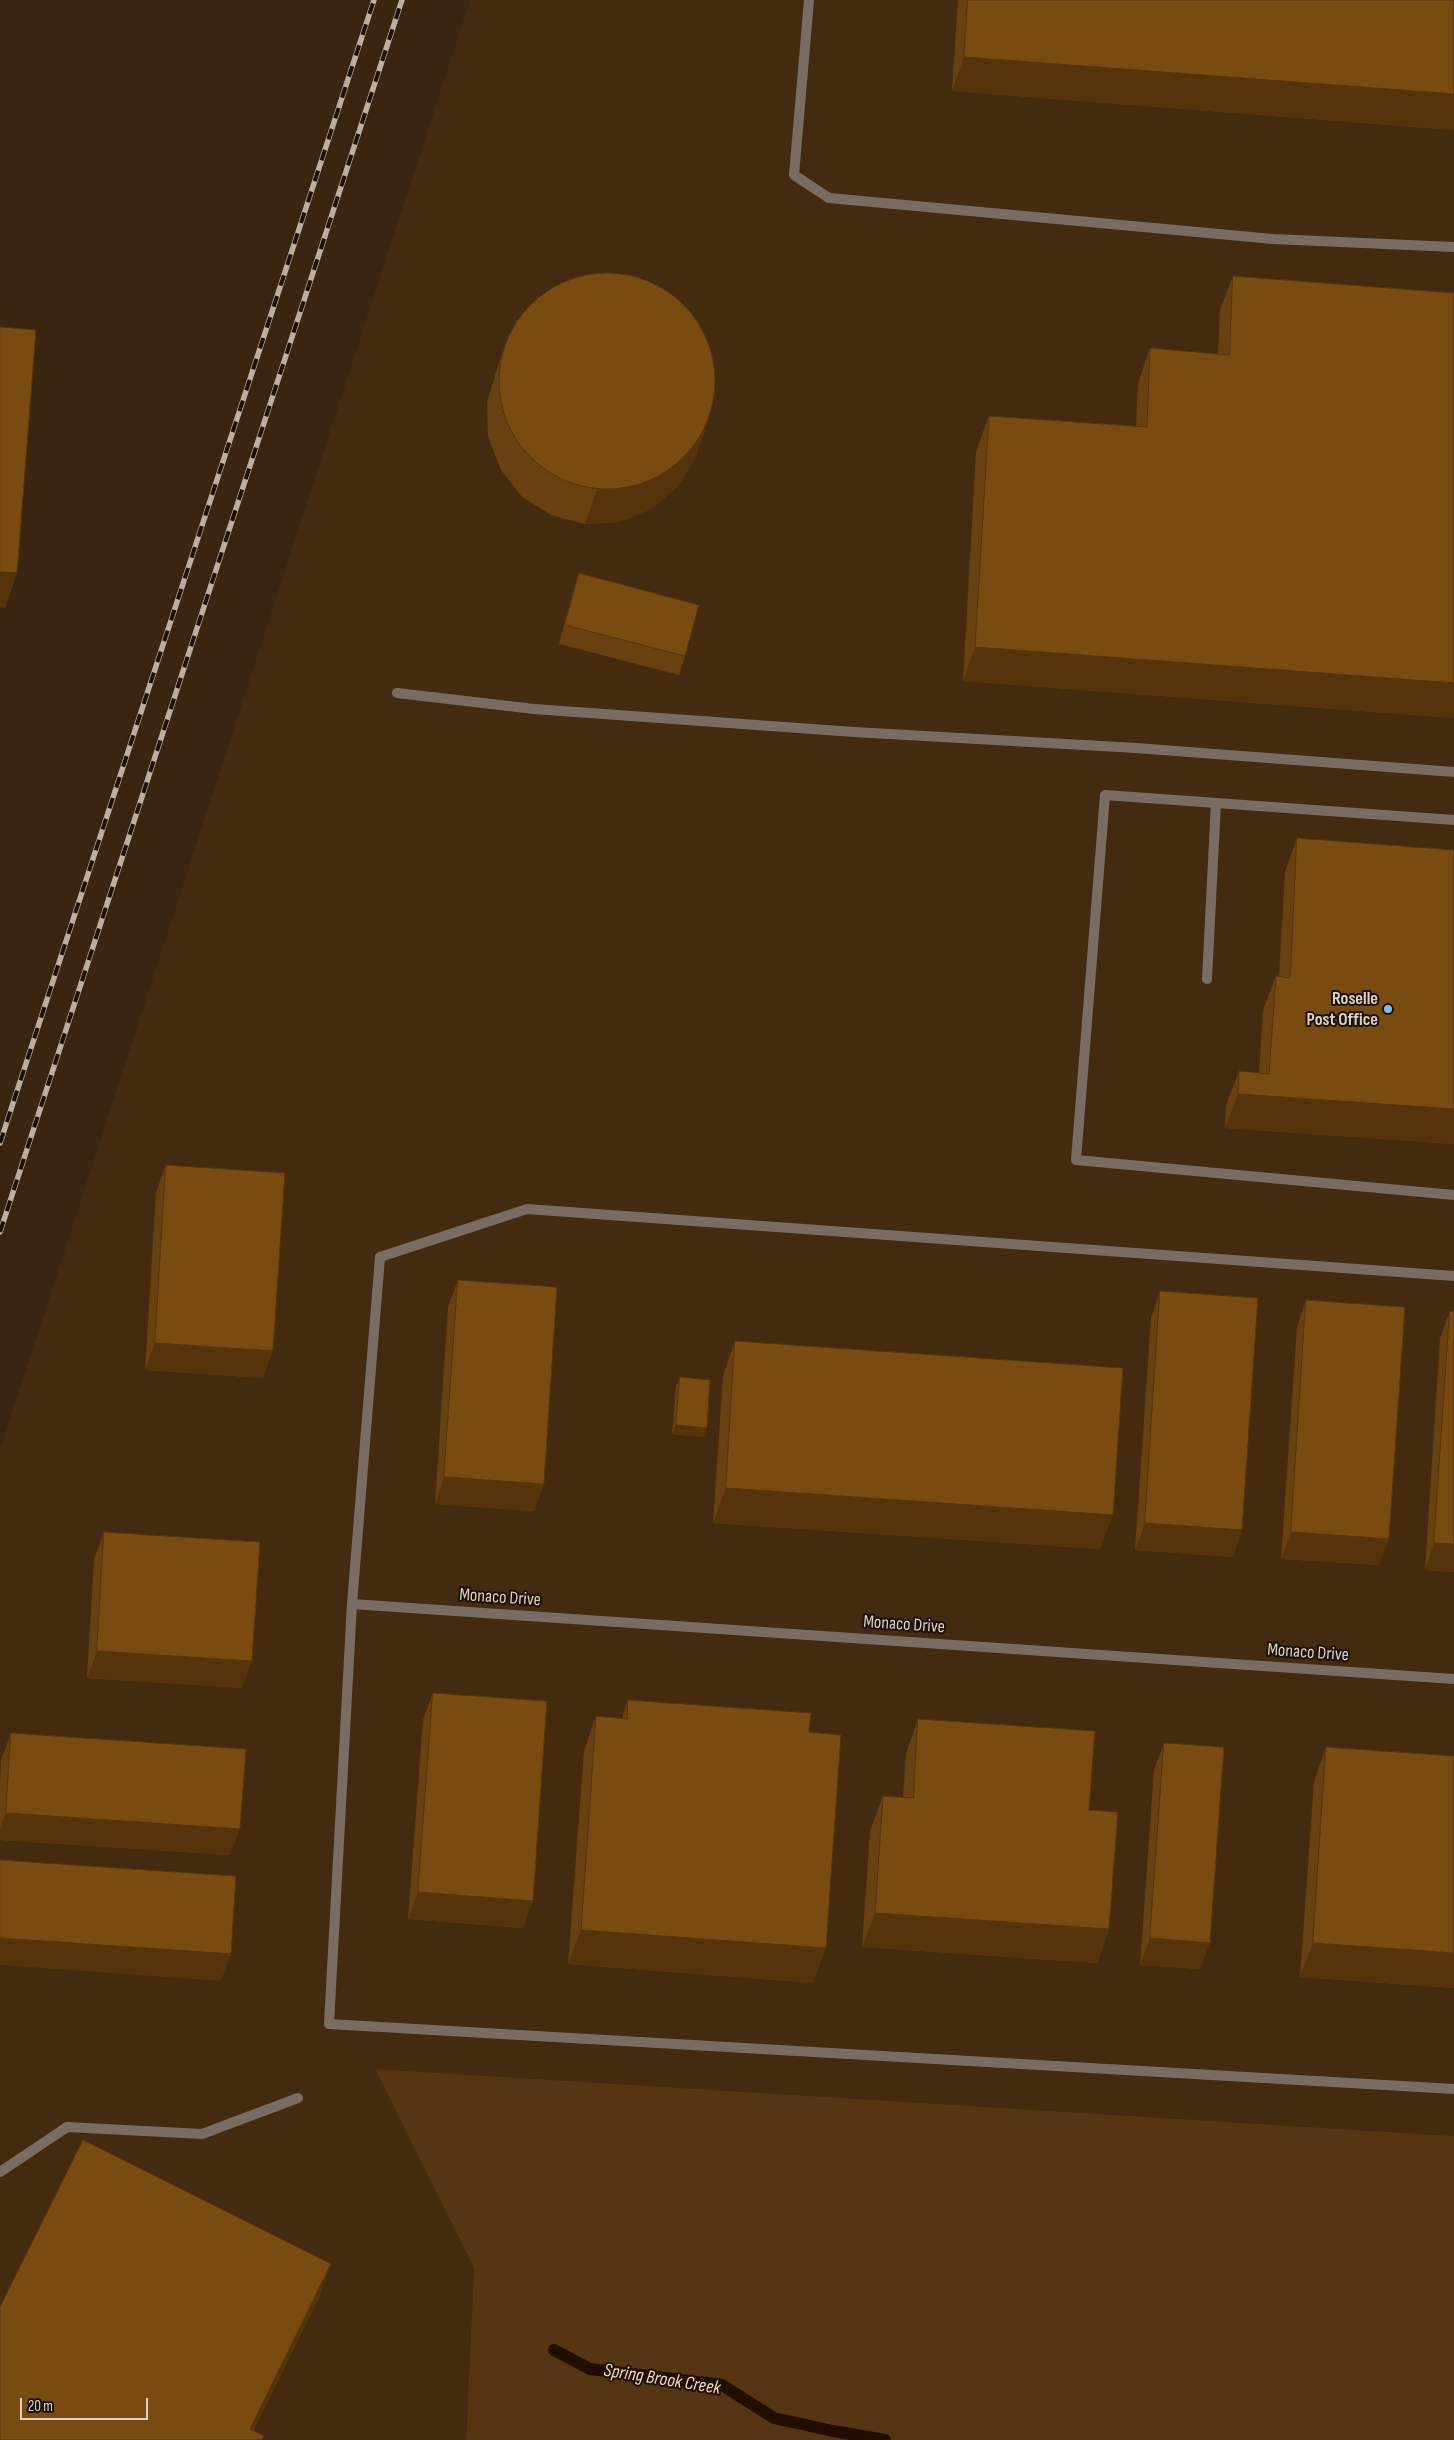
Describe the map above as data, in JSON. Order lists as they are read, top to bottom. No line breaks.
{"streets":{"street":["Monaco Drive"]},"water":["Spring Brook Creek"],"places":["Roselle Post Office"],"scale_bar":"20 m"}
